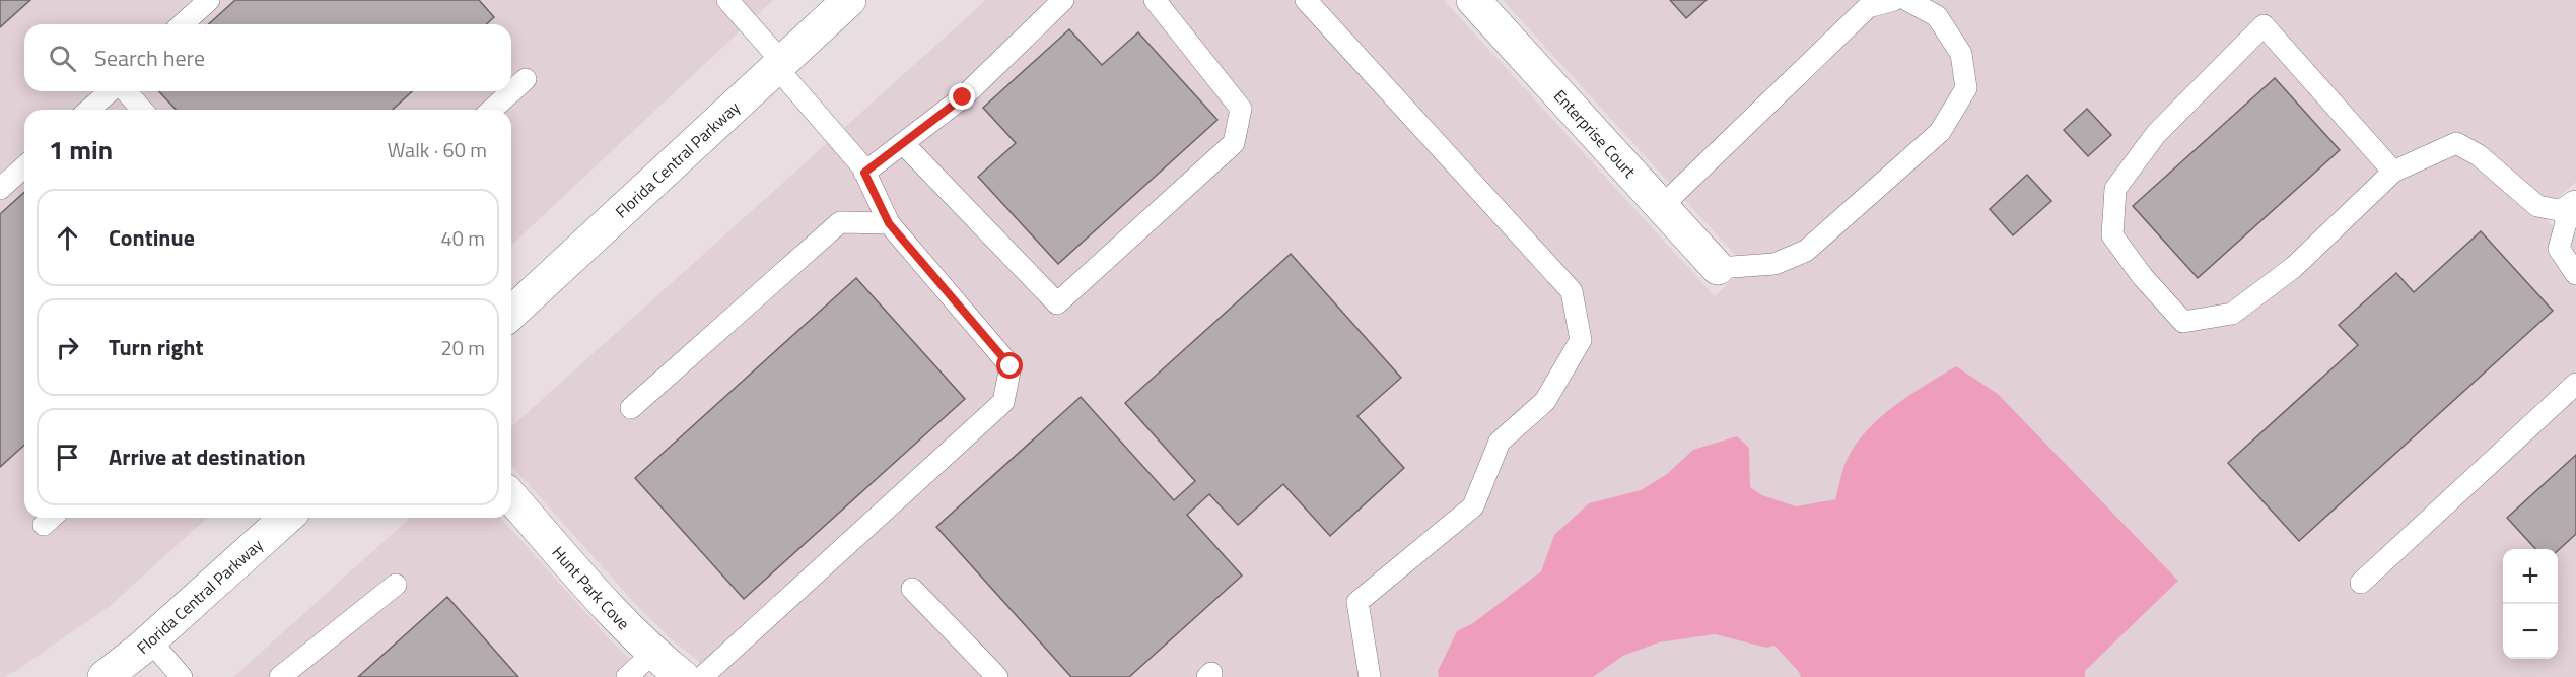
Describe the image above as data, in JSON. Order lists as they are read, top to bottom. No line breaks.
{"streets":{"street":["Enterprise Court","Florida Central Parkway","Hunt Park Cove"]},"page":{"search":"Search here","heading":["1 min","Walk · 60 m"],"list":[["Continue","40 m"],["Turn right","20 m"],"Arrive at destination"],"map_buttons":["+","−"]}}
